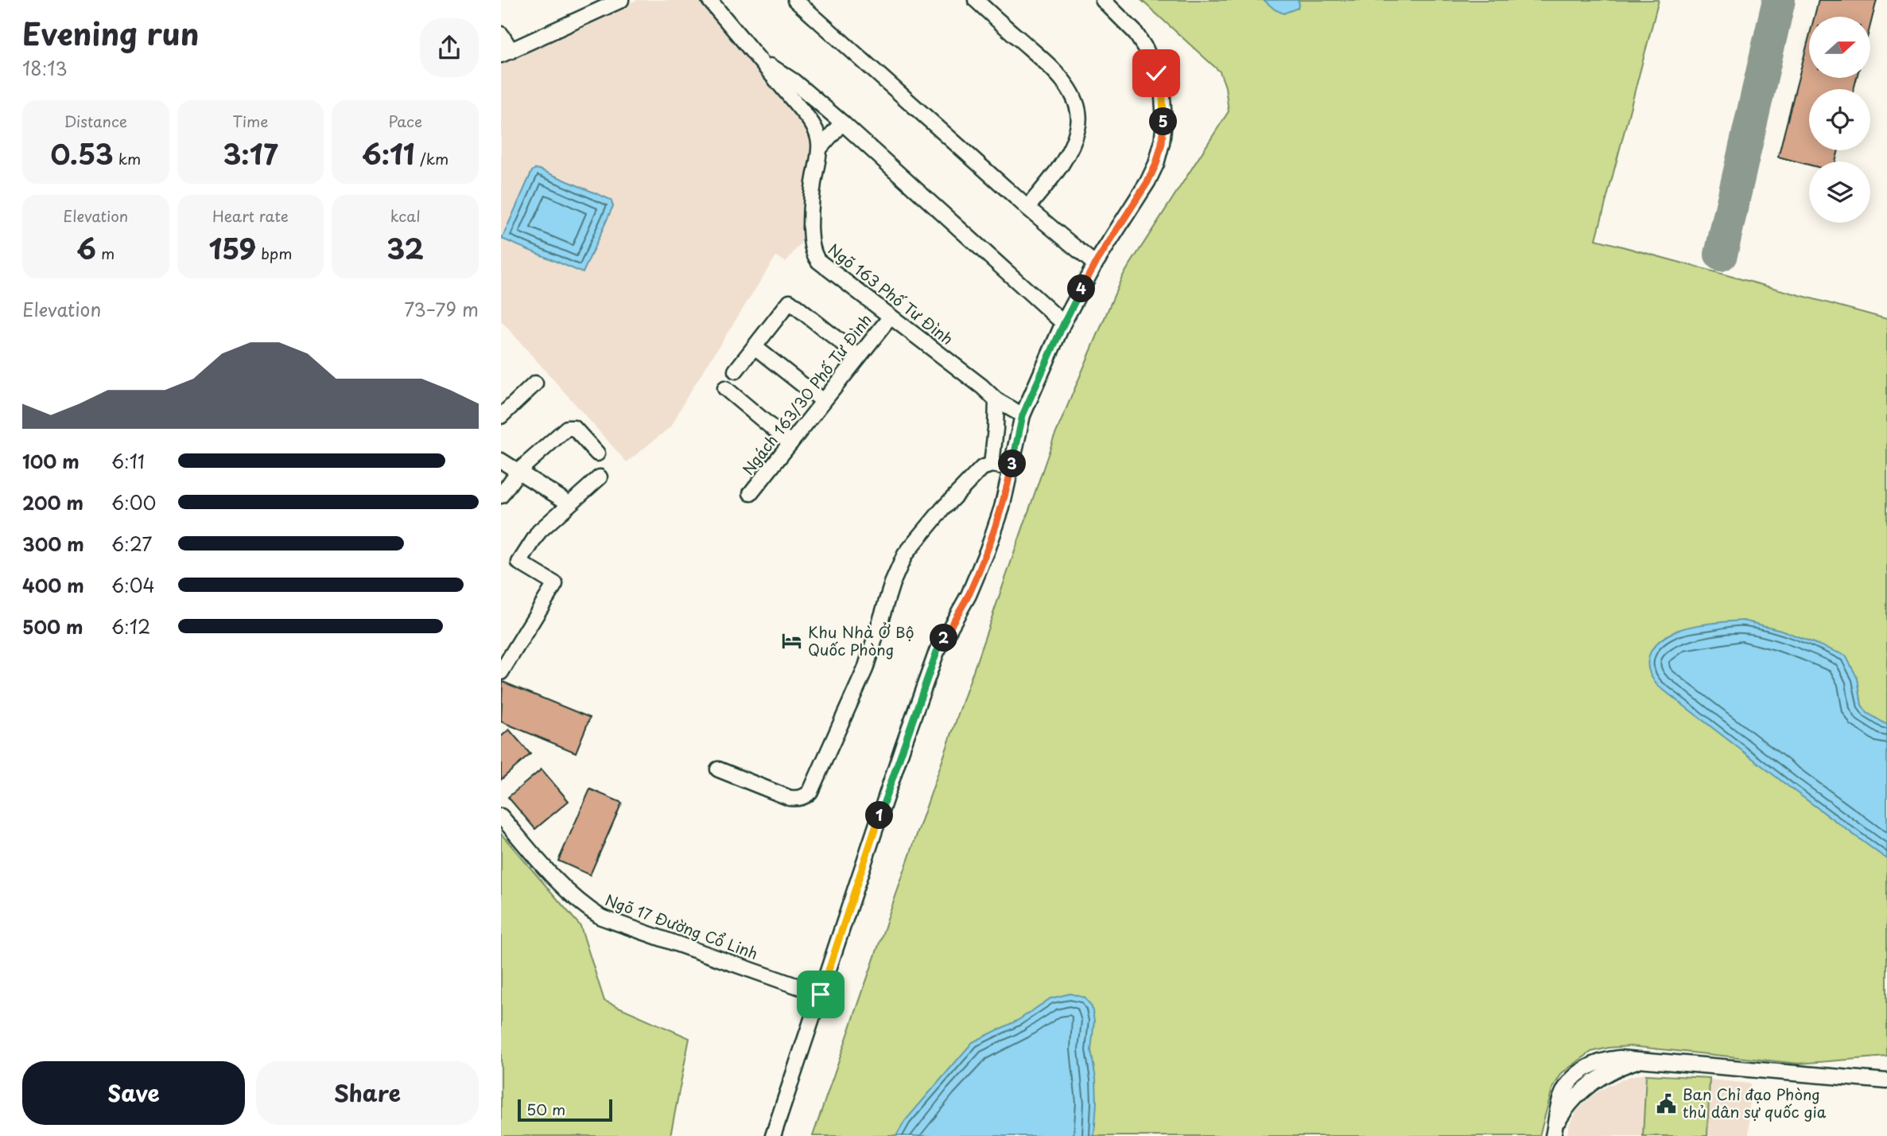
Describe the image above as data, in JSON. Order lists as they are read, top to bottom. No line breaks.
{"streets":{"street":["Ngõ 163 Phố Tư Đình","Ngách 163/30 Phố Tư Đình","Ngõ 17 Đường Cổ Linh"]},"crossings":[["Ngõ 163 Phố Tư Đình","Ngách 163/30 Phố Tư Đình"]],"places":{"hotel":["Khu Nhà Ở Bộ Quốc Phòng"],"public building":["Ban Chỉ đạo Phòng thủ dân sự quốc gia"]},"scale_bar":"50 m","north":"right","page":{"heading":["Evening run","18:13"],"stats":[["Distance","0.53 km"],["Time","3:17"],["Pace","6:11 /km"],["Elevation","6 m"],["Heart rate","159 bpm"],["kcal","32"]],"pins":["5","4","3","2","1"],"chart":["Elevation","73–79 m"],"list":[{"name":"100 m","note":"6:11"},{"name":"200 m","note":"6:00"},{"name":"300 m","note":"6:27"},{"name":"400 m","note":"6:04"},{"name":"500 m","note":"6:12"}],"buttons":["Save","Share"],"scale":"50 m"}}
